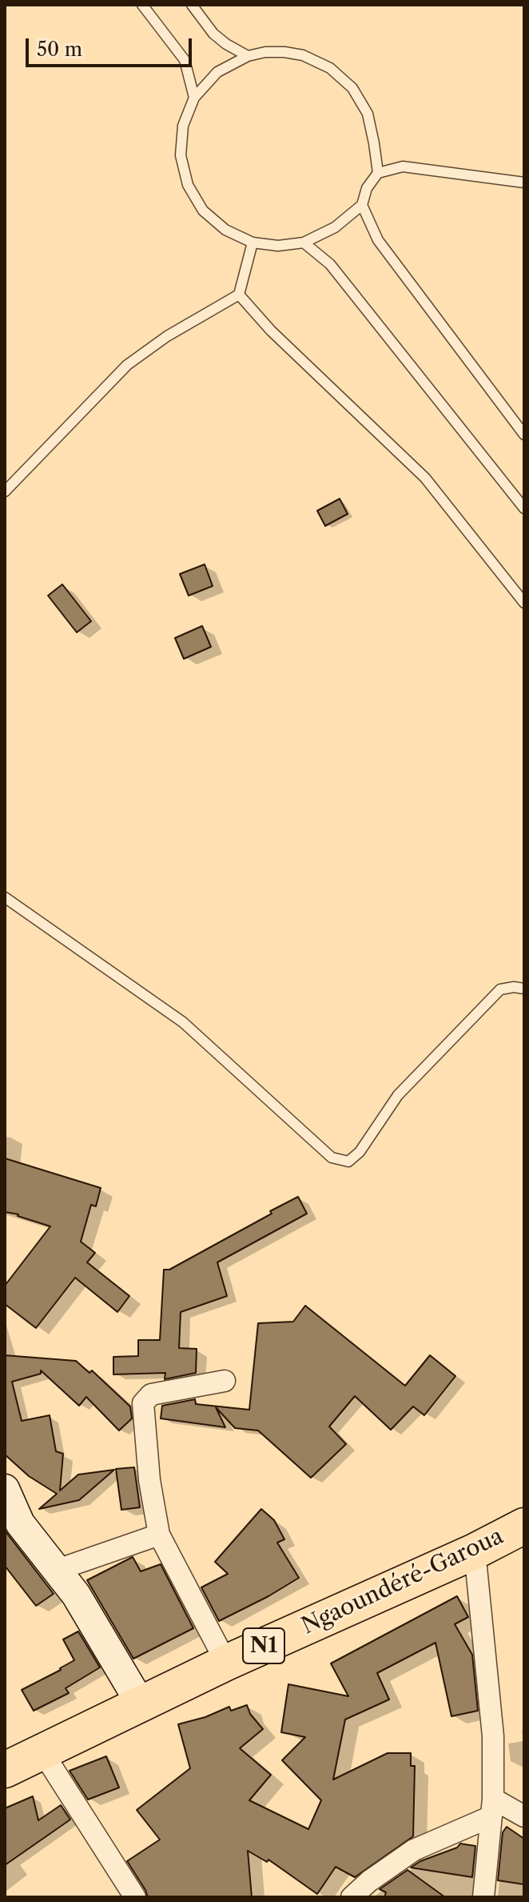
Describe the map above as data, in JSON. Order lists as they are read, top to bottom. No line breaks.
{"streets":{"highway":["Ngaoundéré-Garoua","N1"]},"scale_bar":"50 m"}
